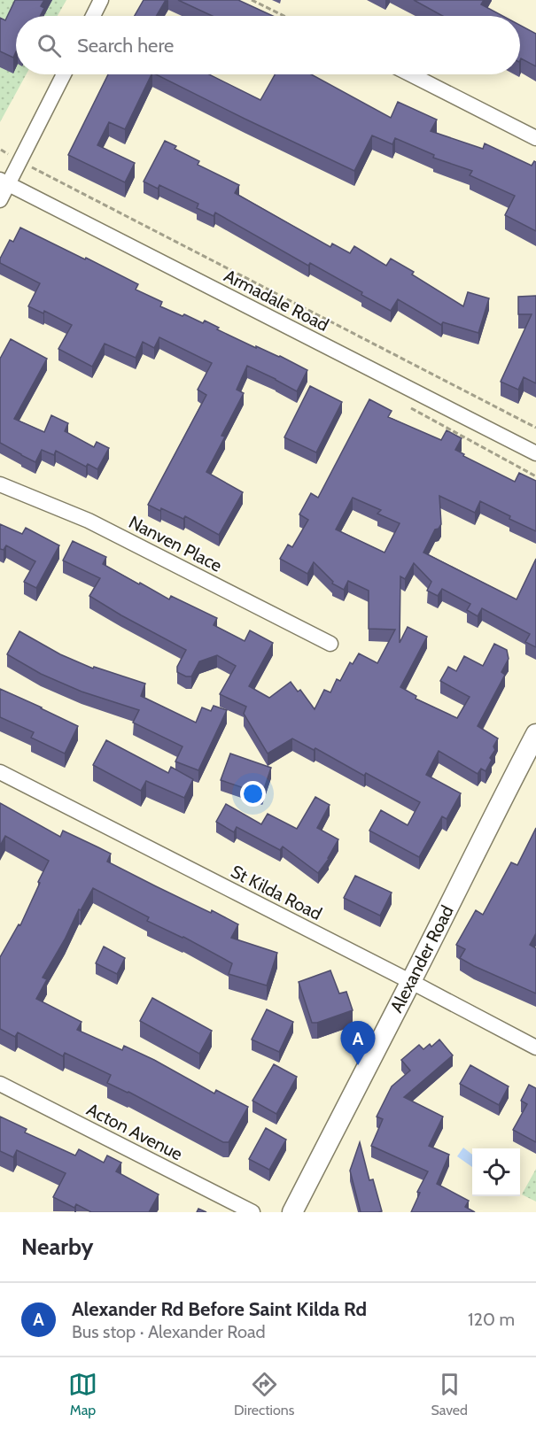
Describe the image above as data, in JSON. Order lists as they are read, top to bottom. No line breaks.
{"streets":{"main road":["Alexander Road"],"street":["Armadale Road","Nanven Place","St Kilda Road","Acton Avenue"]},"crossings":[["St Kilda Road","Alexander Road"]],"page":{"search":"Search here","pins":"A","heading":"Nearby","list":[{"mark":"A","name":"Alexander Rd Before Saint Kilda Rd","note":"Bus stop · Alexander Road","value":"120 m"}],"nav":["Map","Directions","Saved"]}}
